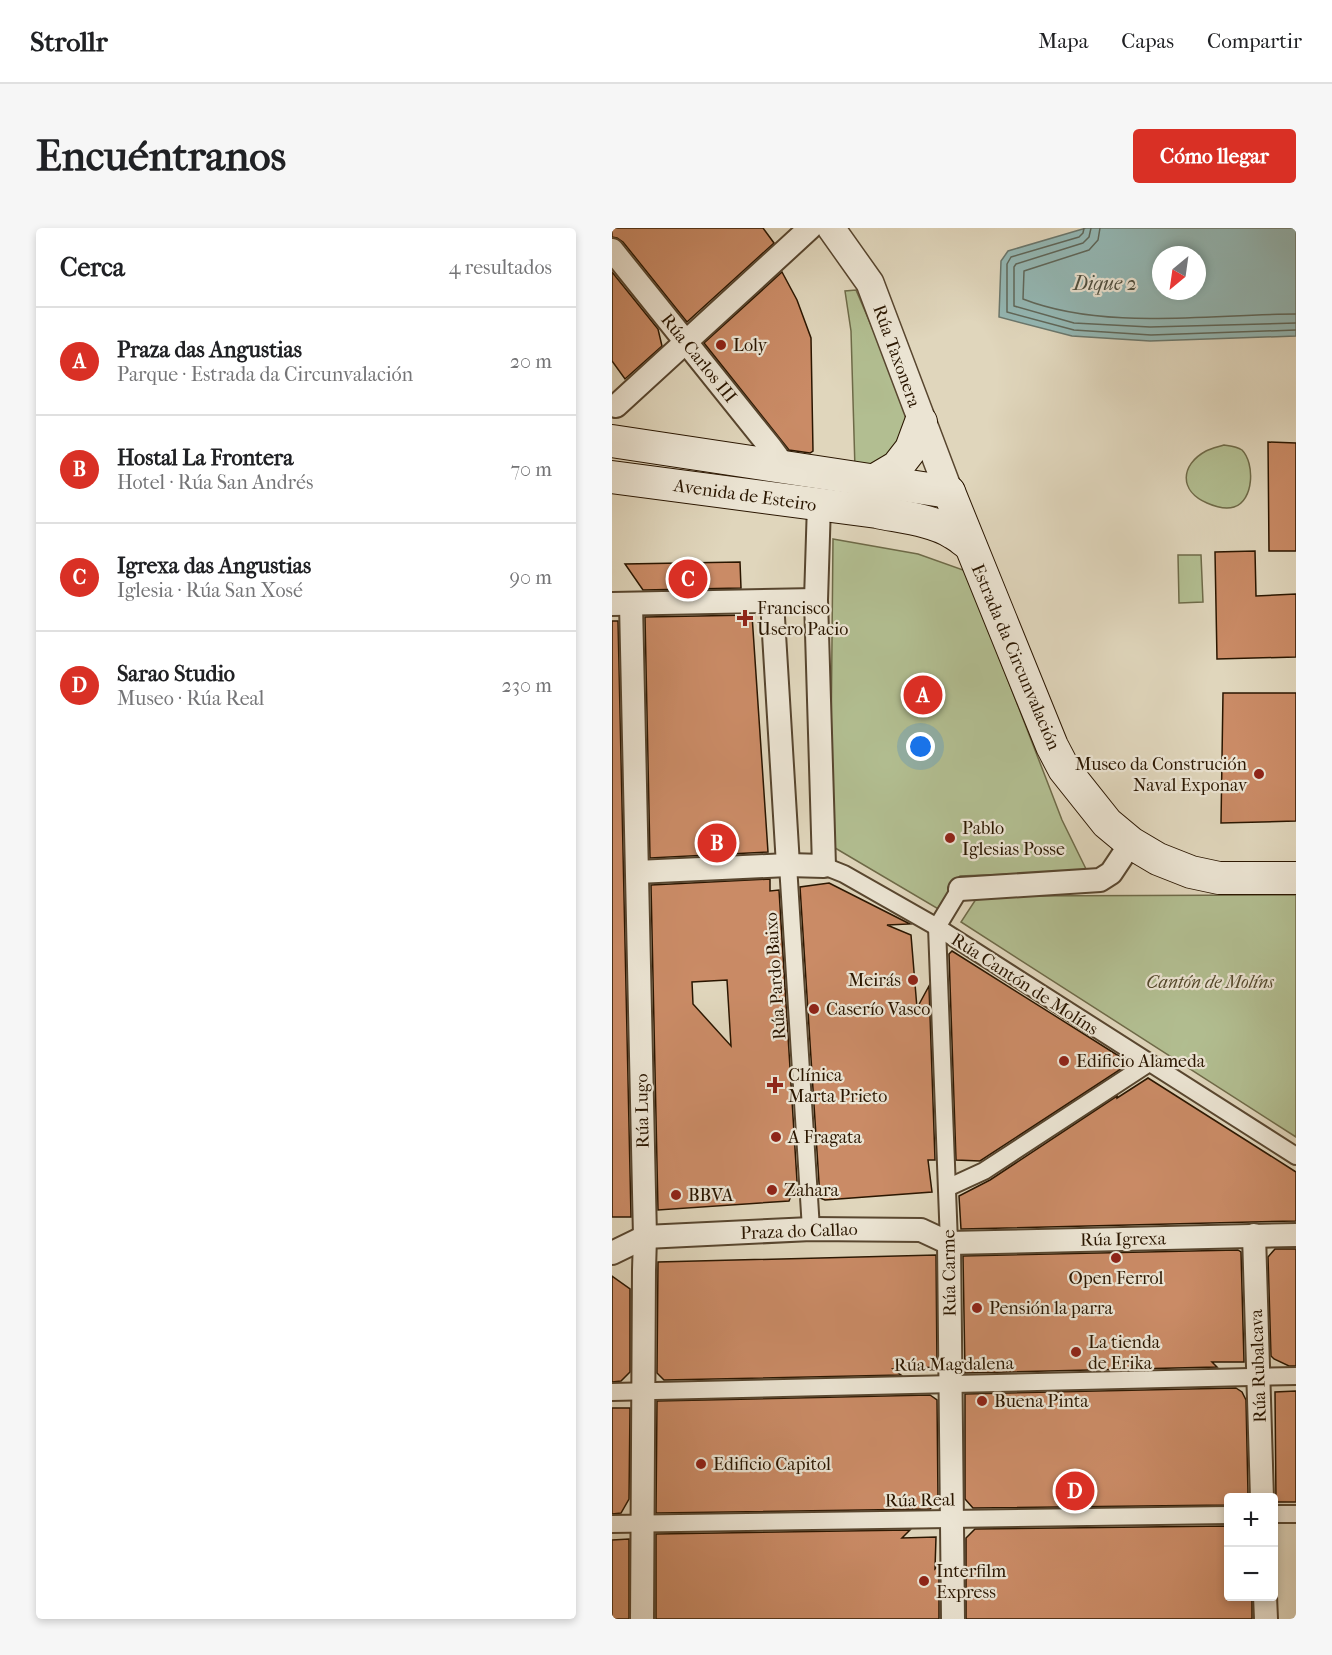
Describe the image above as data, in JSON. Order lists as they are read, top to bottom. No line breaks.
{"streets":{"main road":["Avenida de Esteiro","Estrada da Circunvalación"],"street":["Rúa Taxonera","Rúa Carlos III","Rúa Pardo Baixo","Rúa Cantón de Molíns","Rúa Lugo","Praza do Callao","Rúa Igrexa","Rúa Carme","Rúa Magdalena","Rúa Rubalcava","Rúa Real"]},"crossings":[["Rúa Taxonera","Avenida de Esteiro"],["Rúa Taxonera","Estrada da Circunvalación"],["Rúa Carlos III","Avenida de Esteiro"],["Avenida de Esteiro","Estrada da Circunvalación"],["Rúa Pardo Baixo","Praza do Callao"],["Rúa Cantón de Molíns","Rúa Carme"],["Rúa Lugo","Praza do Callao"],["Rúa Lugo","Rúa Magdalena"],["Rúa Lugo","Rúa Real"],["Praza do Callao","Rúa Igrexa"],["Praza do Callao","Rúa Carme"],["Rúa Igrexa","Rúa Carme"],["Rúa Igrexa","Rúa Rubalcava"],["Rúa Carme","Rúa Magdalena"],["Rúa Carme","Rúa Real"],["Rúa Magdalena","Rúa Rubalcava"]],"water":["Dique 2"],"parks":["Cantón de Molíns"],"places":{"other":["Loly","Museo da Construción Naval Exponav","Pablo Iglesias Posse","Meirás","Caserío Vasco","Edificio Alameda","A Fragata","Zahara","BBVA","Open Ferrol","Pensión la parra","La tienda de Erika","Buena Pinta","Edificio Capitol","Interfilm Express"],"health":["Francisco Usero Pacio","Clínica Marta Prieto"]},"north":"bottom left","page":{"header":"Strollr","nav":["Mapa","Capas","Compartir"],"buttons":"Cómo llegar","title":"Encuéntranos","heading":["Cerca","4 resultados"],"list":[{"mark":"A","name":"Praza das Angustias","note":"Parque · Estrada da Circunvalación","value":"20 m"},{"mark":"B","name":"Hostal La Frontera","note":"Hotel · Rúa San Andrés","value":"70 m"},{"mark":"C","name":"Igrexa das Angustias","note":"Iglesia · Rúa San Xosé","value":"90 m"},{"mark":"D","name":"Sarao Studio","note":"Museo · Rúa Real","value":"230 m"}],"pins":["C","A","B","D"],"map_buttons":["+","−"]}}
